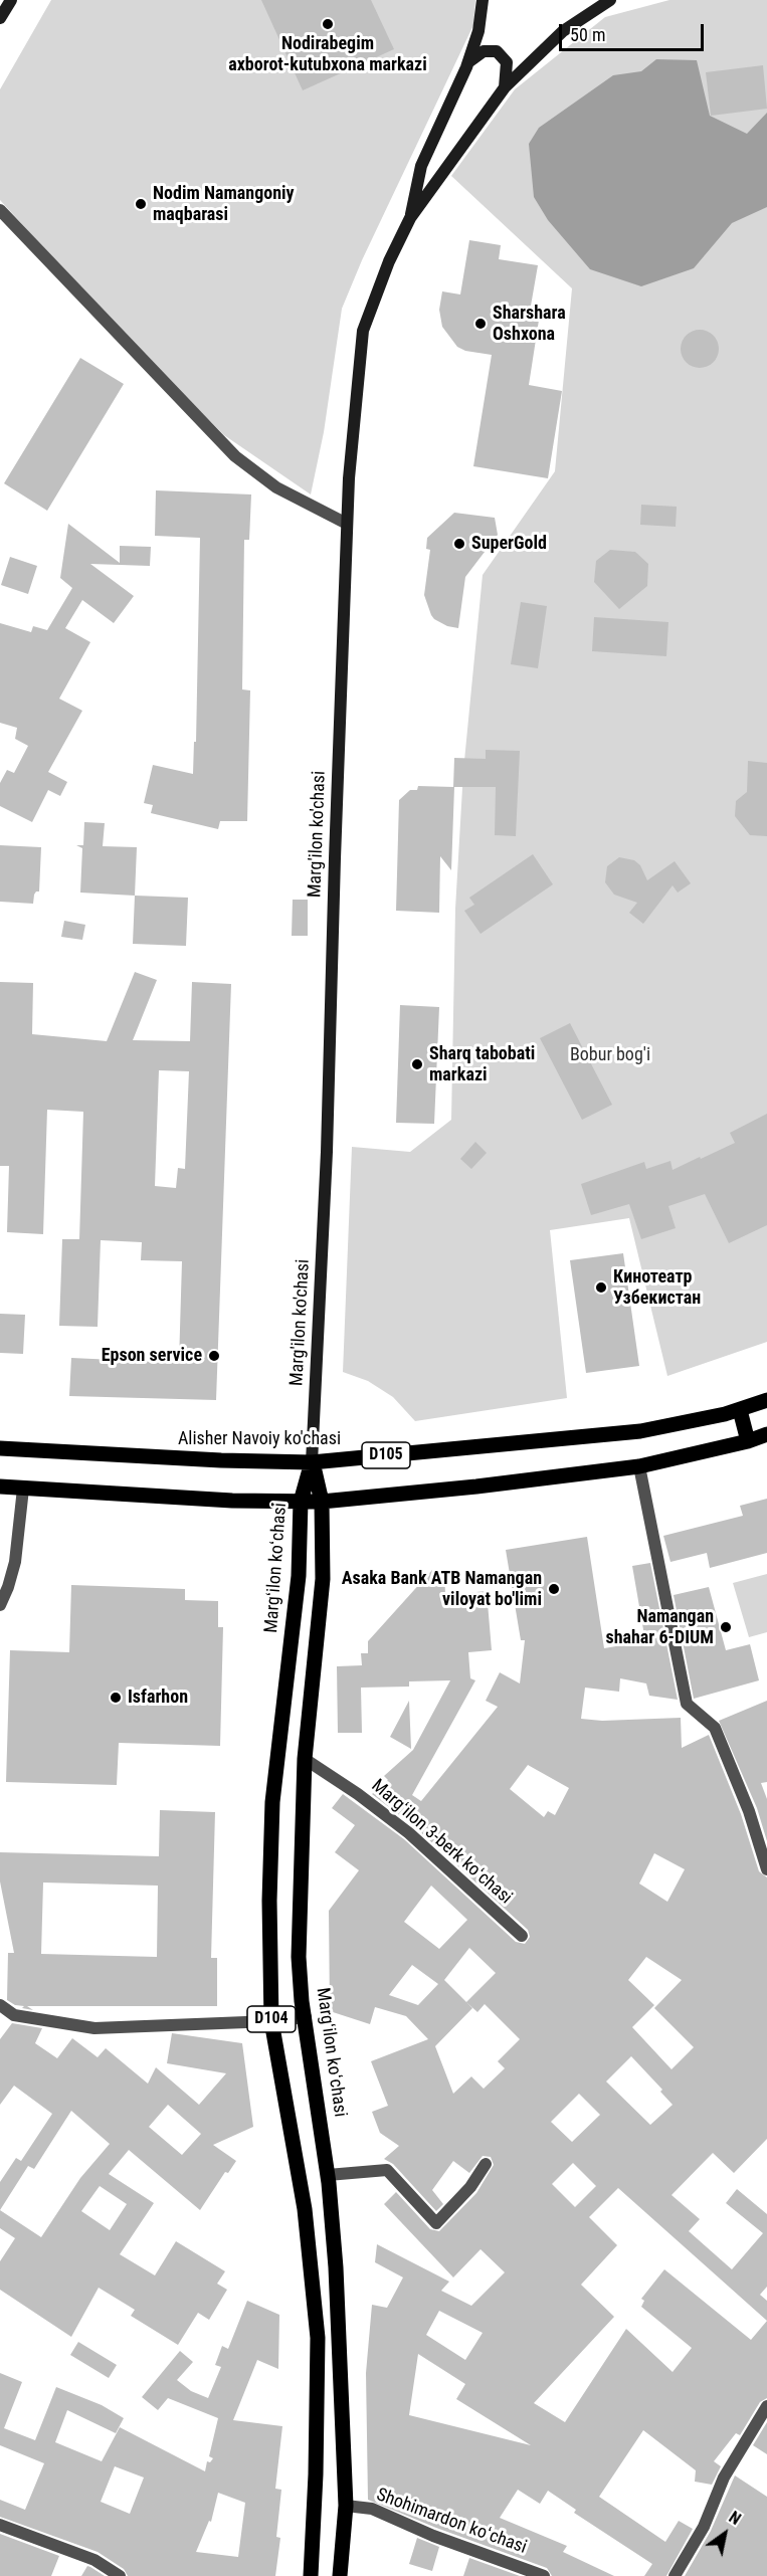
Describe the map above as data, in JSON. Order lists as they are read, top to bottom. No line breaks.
{"streets":{"main road":["Marg'ilon ko'chasi","Alisher Navoiy ko'chasi","D105","Margʻilon koʻchasi","D104"],"street":["Margʻilon 3-berk koʻchasi","Shohimardon koʻchasi"]},"crossings":[["Marg'ilon ko'chasi","Alisher Navoiy ko'chasi"],["Marg'ilon ko'chasi","Margʻilon koʻchasi"],["Alisher Navoiy ko'chasi","Margʻilon koʻchasi"],["D105","Margʻilon koʻchasi"],["Margʻilon koʻchasi","Margʻilon 3-berk koʻchasi"],["Margʻilon koʻchasi","Shohimardon koʻchasi"]],"parks":["Bobur bog'i"],"places":["Nodirabegim axborot-kutubxona markazi","Nodim Namangoniy maqbarasi","Sharshara Oshxona","SuperGold","Sharq tabobati markazi","Кинотеатр Узбекистан","Epson service","Asaka Bank ATB Namangan viloyat bo'limi","Namangan shahar 6-DIUM","Isfarhon"],"scale_bar":"50 m","north":"top right"}
